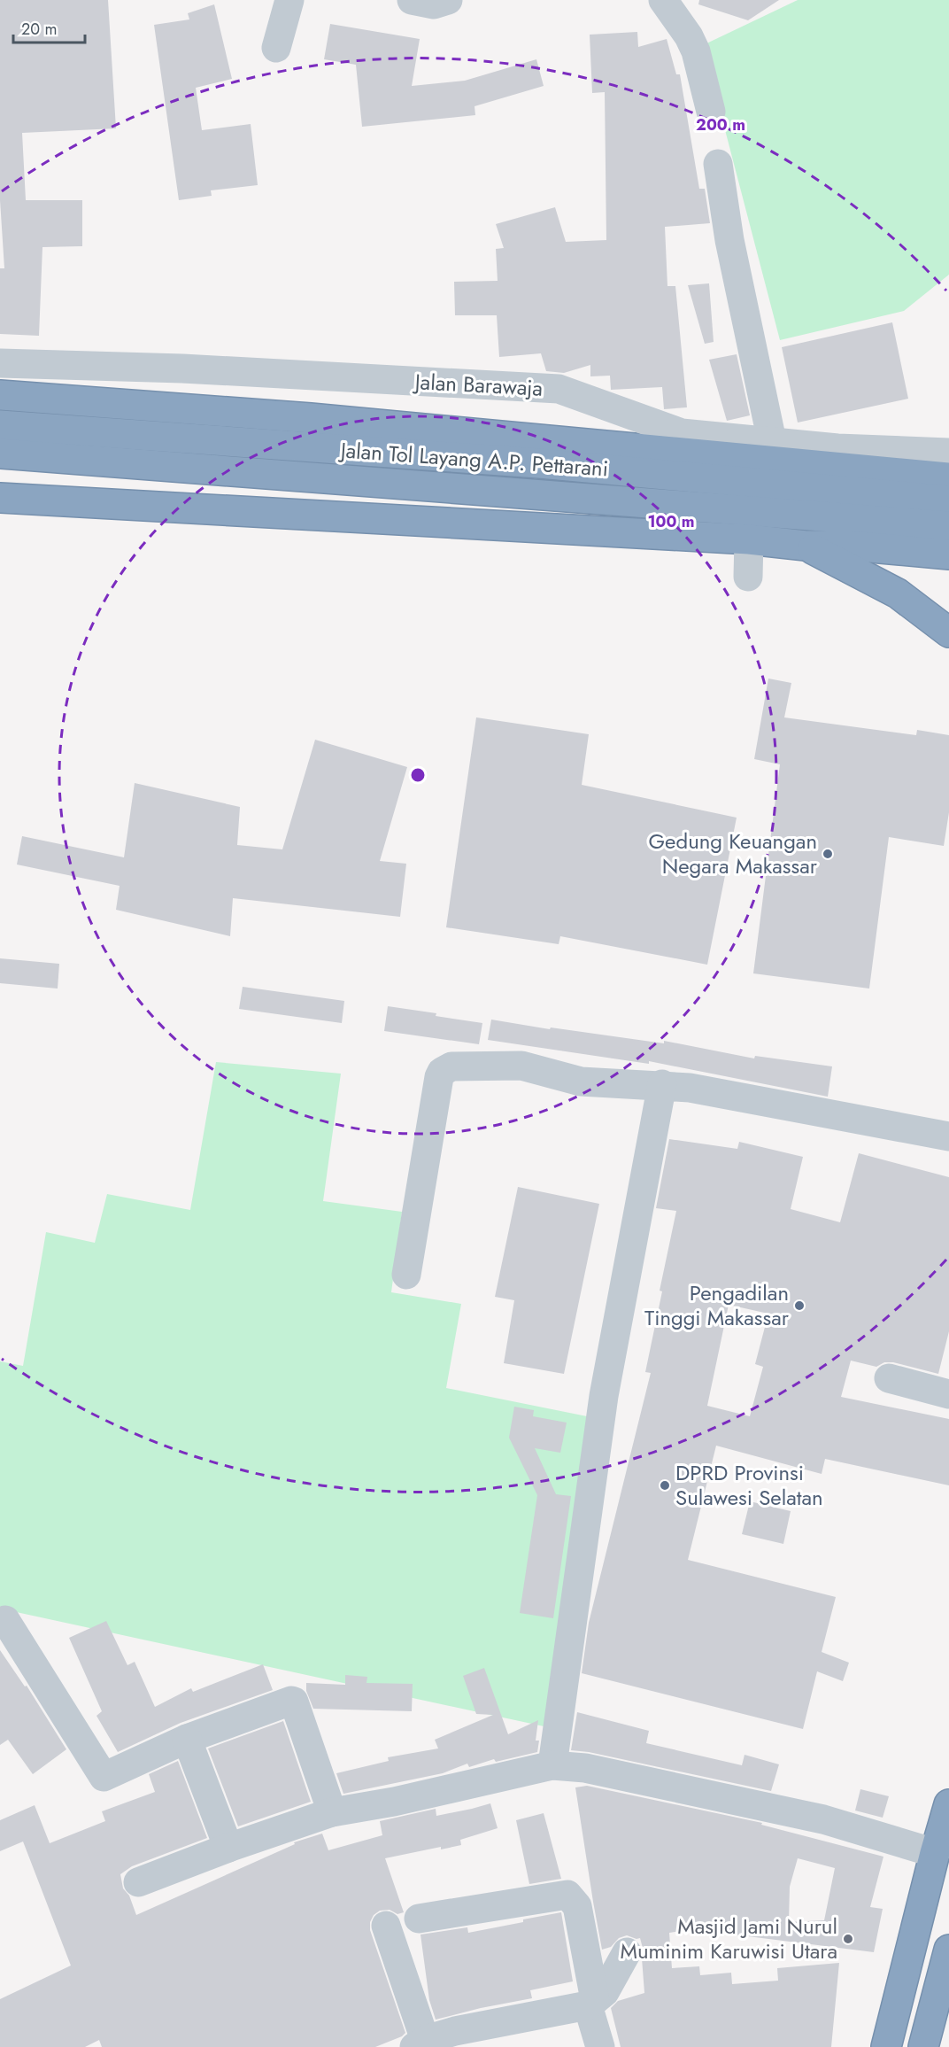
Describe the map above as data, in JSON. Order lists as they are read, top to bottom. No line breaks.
{"streets":{"highway":["Jalan Tol Layang A.P. Pettarani"],"street":["Jalan Barawaja"]},"places":["Gedung Keuangan Negara Makassar","Pengadilan Tinggi Makassar","DPRD Provinsi Sulawesi Selatan","Masjid Jami Nurul Muminim Karuwisi Utara"],"scale_bar":"20 m","rings":["200 m","100 m"]}
